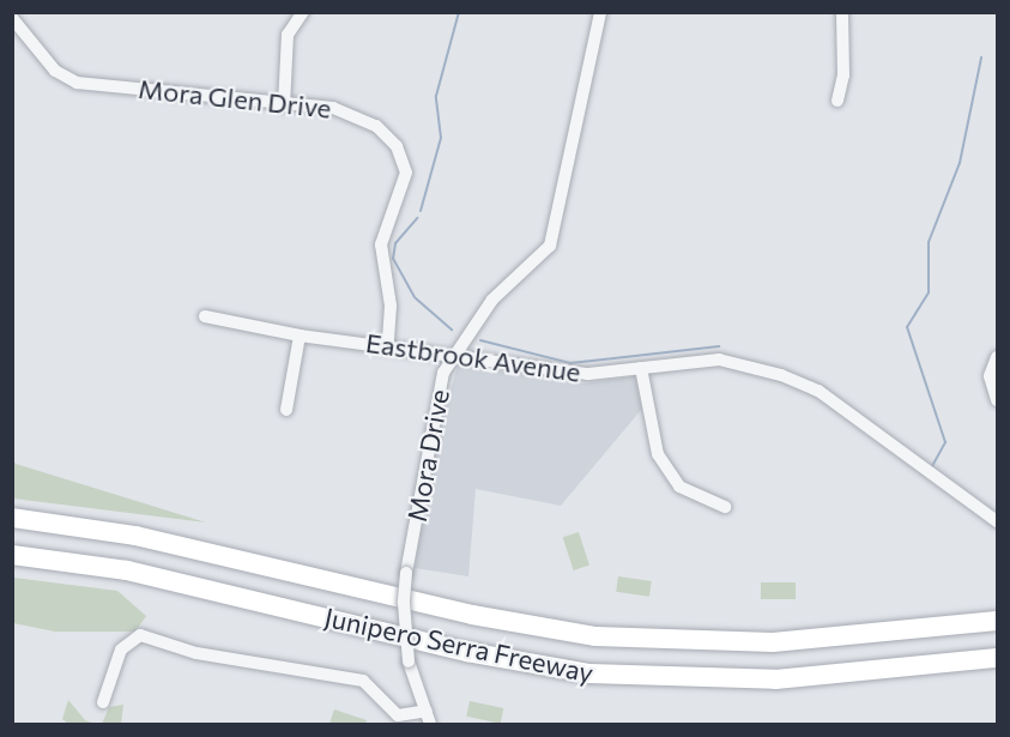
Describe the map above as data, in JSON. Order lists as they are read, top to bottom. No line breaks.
{"streets":{"highway":["Junipero Serra Freeway"],"street":["Mora Glen Drive","Eastbrook Avenue","Mora Drive"]},"crossings":[["Mora Glen Drive","Eastbrook Avenue"],["Eastbrook Avenue","Mora Drive"]]}
